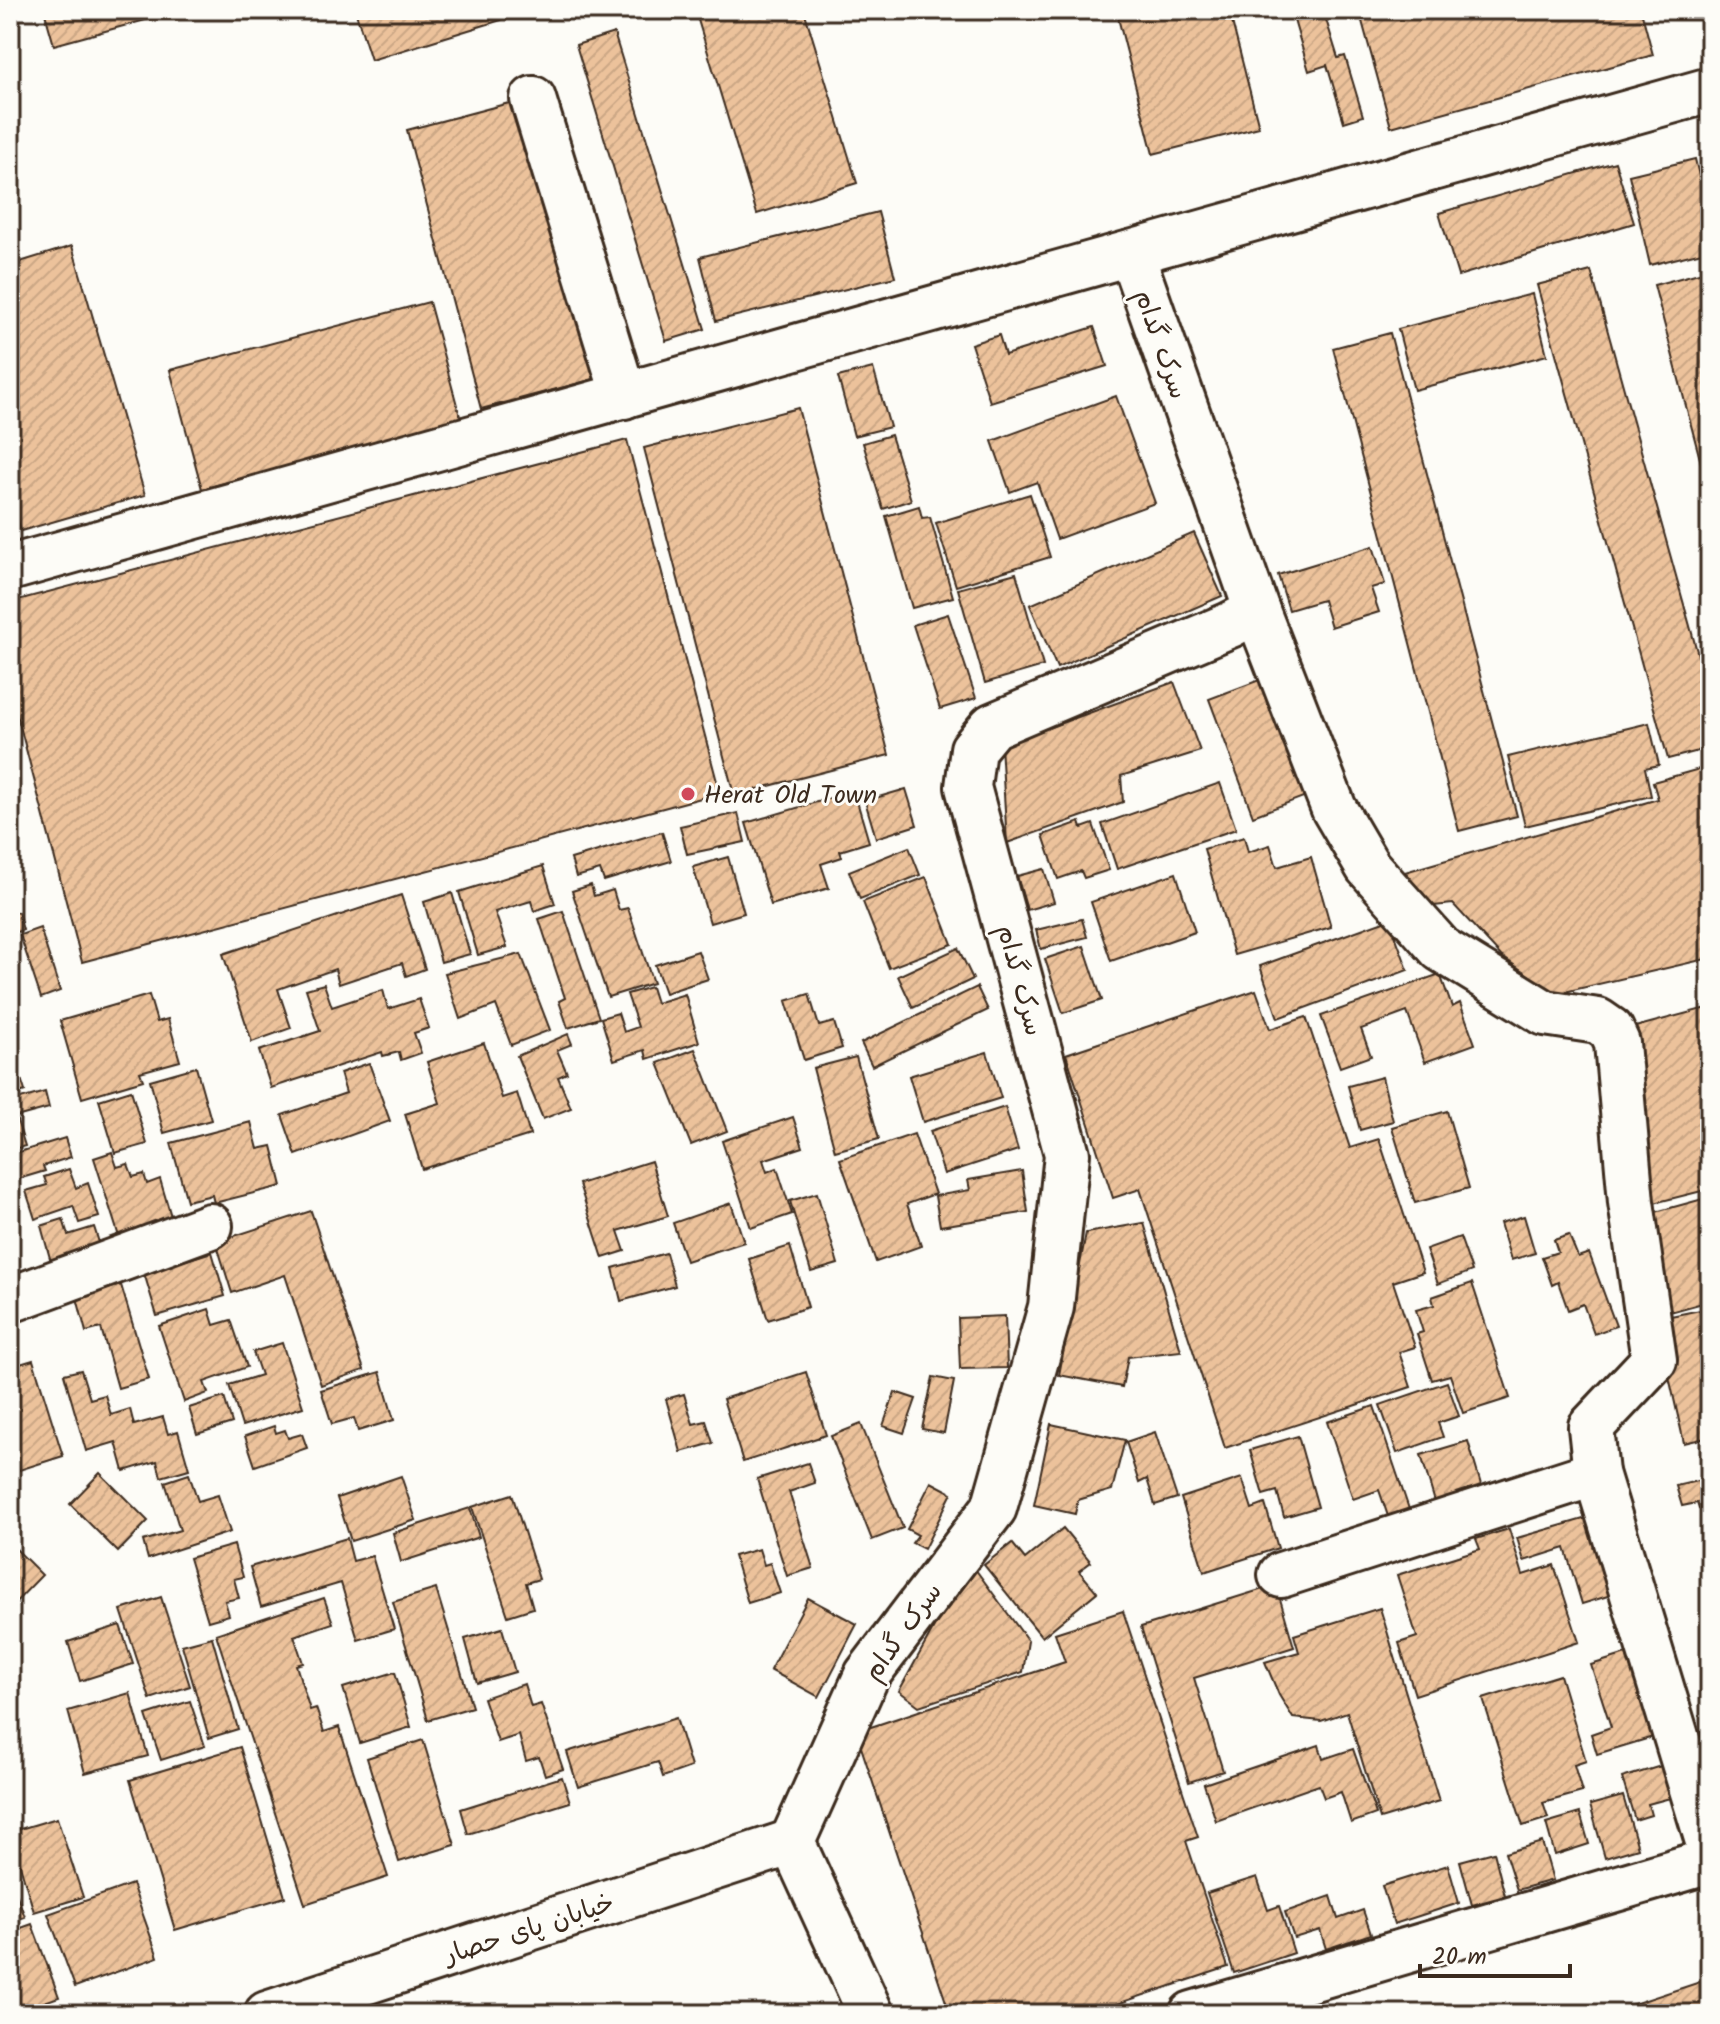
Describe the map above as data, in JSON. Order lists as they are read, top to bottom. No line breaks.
{"streets":{"street":["سرک گدام","خیابان پای حصار"]},"crossings":[["سرک گدام","خیابان پای حصار"]],"places":["Herat Old Town"],"scale_bar":"20 m"}
